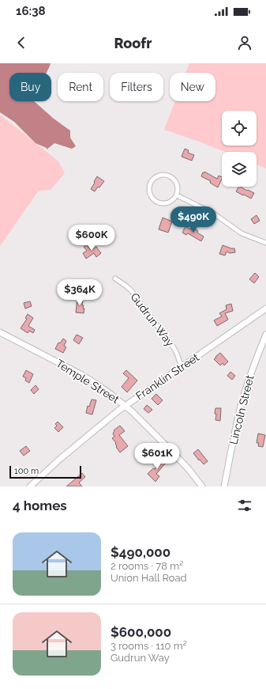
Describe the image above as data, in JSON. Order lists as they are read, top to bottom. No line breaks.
{"streets":{"main road":["Franklin Street","Temple Street","Lincoln Street"],"street":["Gudrun Way"]},"crossings":[["Gudrun Way","Franklin Street"],["Franklin Street","Temple Street"]],"scale_bar":"100 m","page":{"status":"16:38","header":"Roofr","chip":["Buy","Rent","Filters","New"],"price":["$490K","$600K","$364K","$601K"],"scale":"100 m","heading":"4 homes","list":[{"name":"$490,000","note":"2 rooms · 78 m² · Union Hall Road"},{"name":"$600,000","note":"3 rooms · 110 m² · Gudrun Way"}]}}
